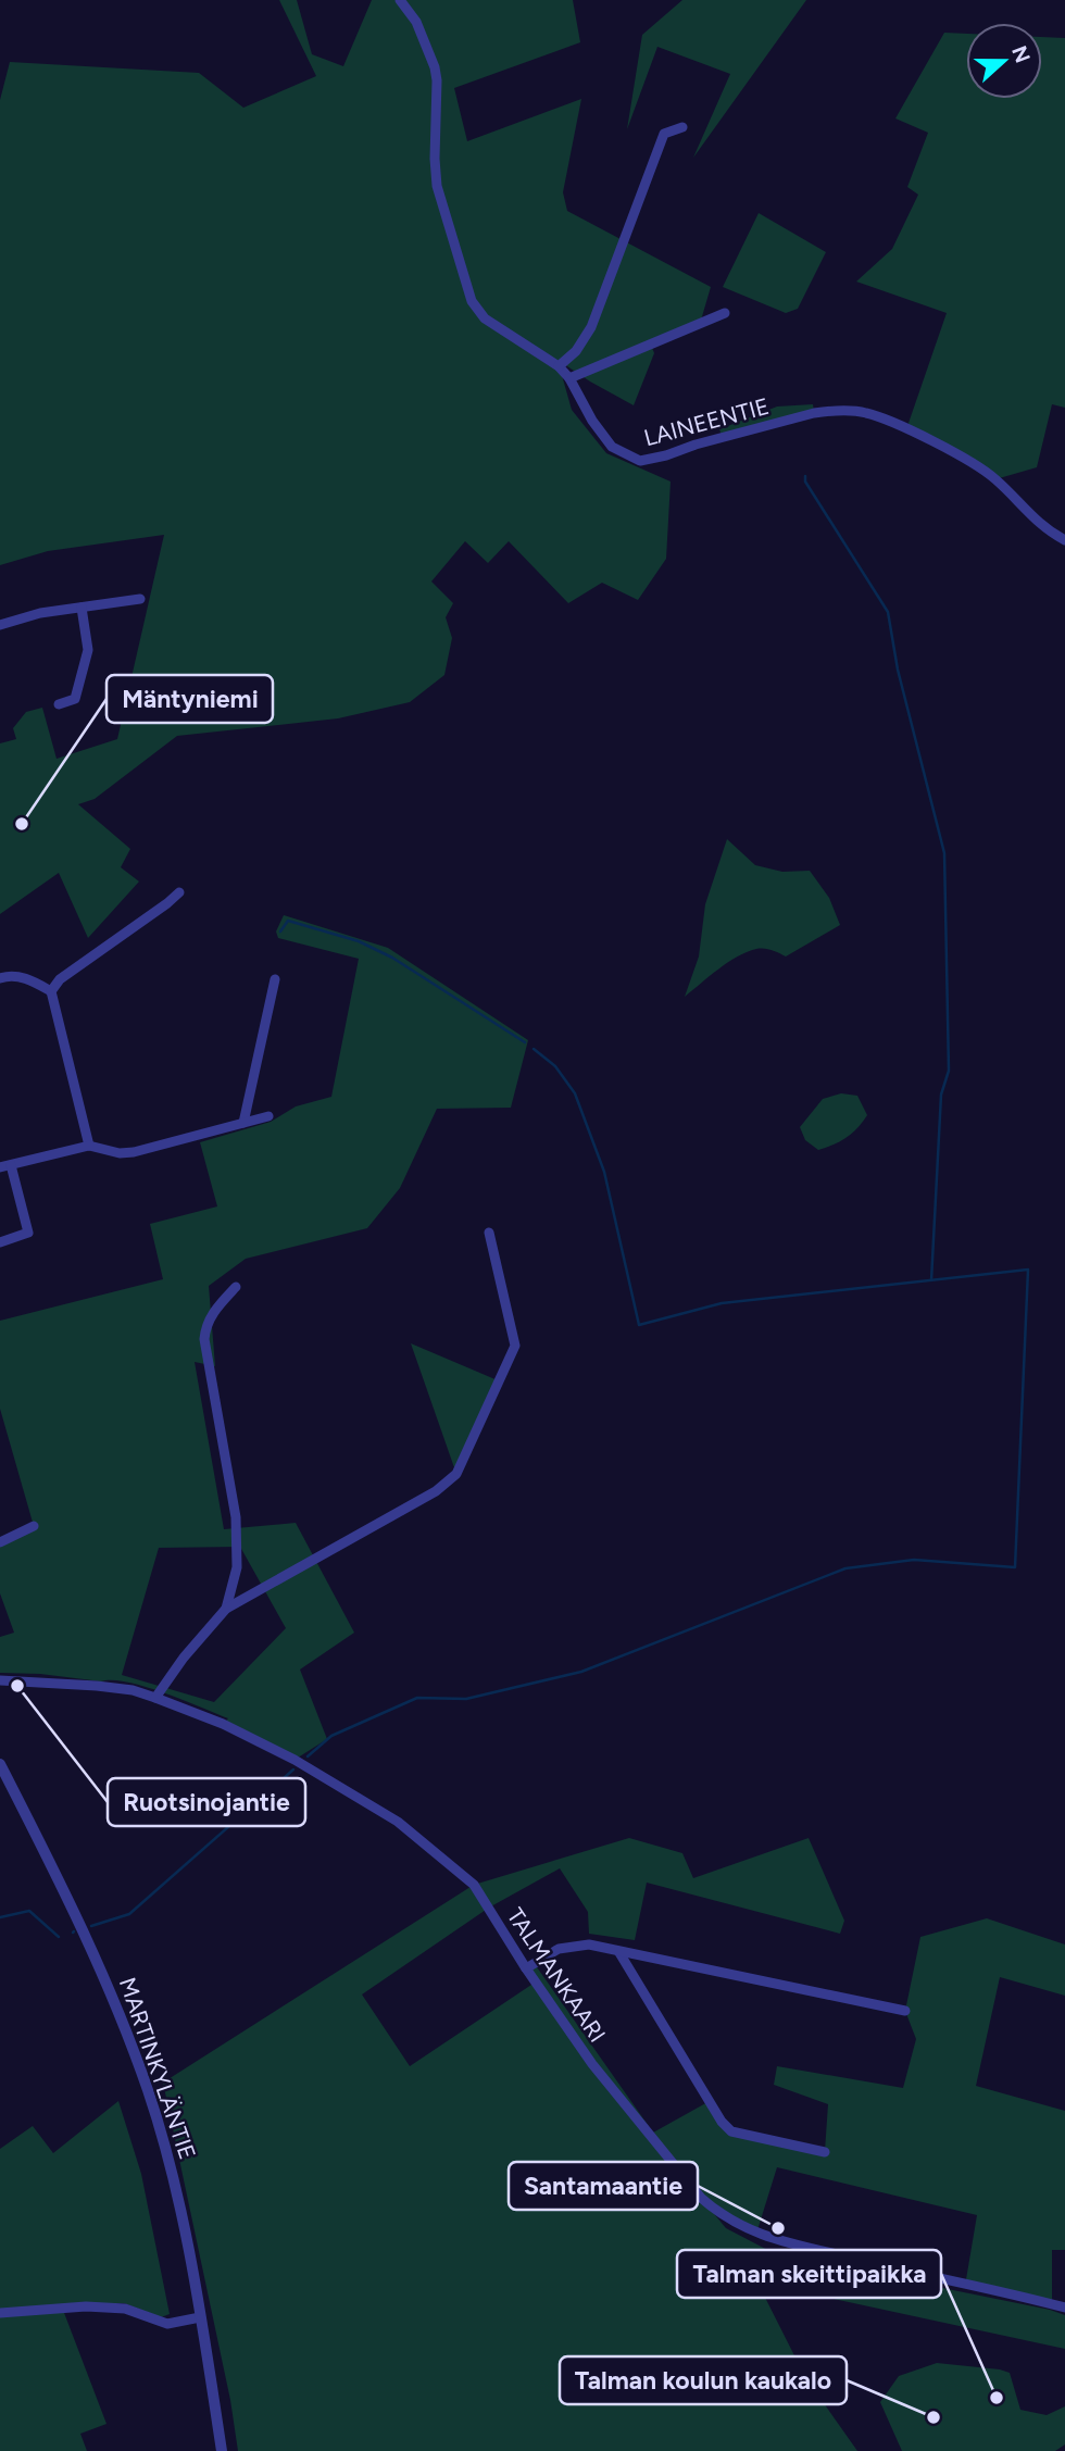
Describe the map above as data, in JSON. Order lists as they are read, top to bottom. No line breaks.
{"streets":{"street":["LAINEENTIE","TALMANKAARI","MARTINKYLÄNTIE"]},"places":["Mäntyniemi","Ruotsinojantie","Santamaantie","Talman skeittipaikka","Talman koulun kaukalo"],"north":"right"}
